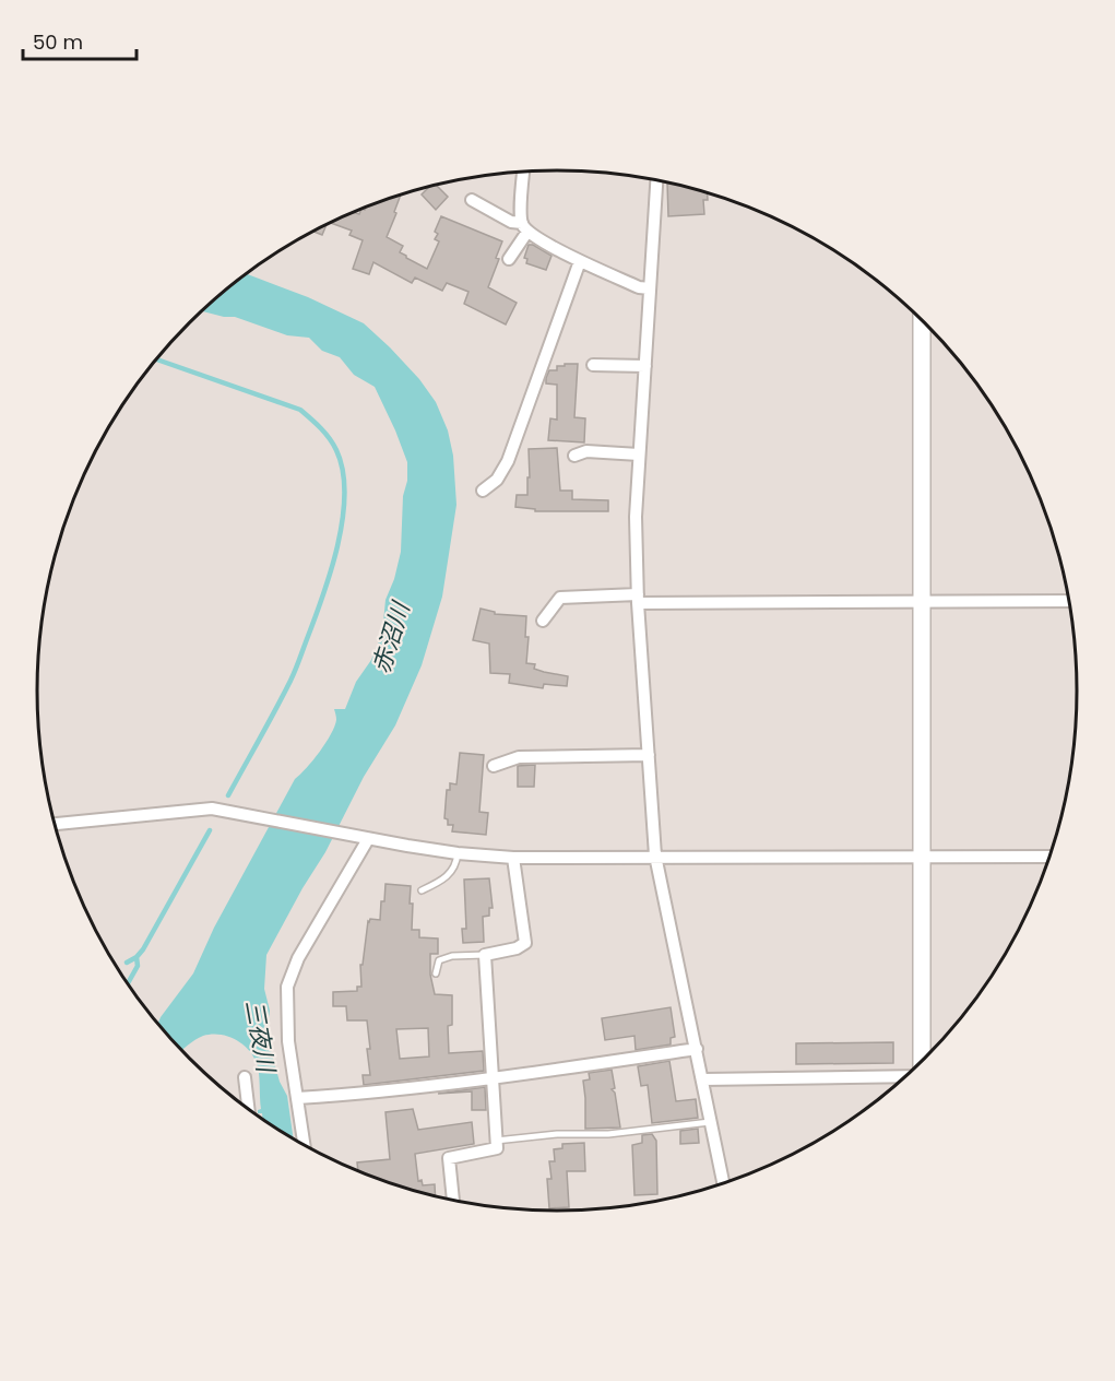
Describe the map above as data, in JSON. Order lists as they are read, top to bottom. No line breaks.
{"water":["赤沼川","三夜川"],"scale_bar":"50 m"}
